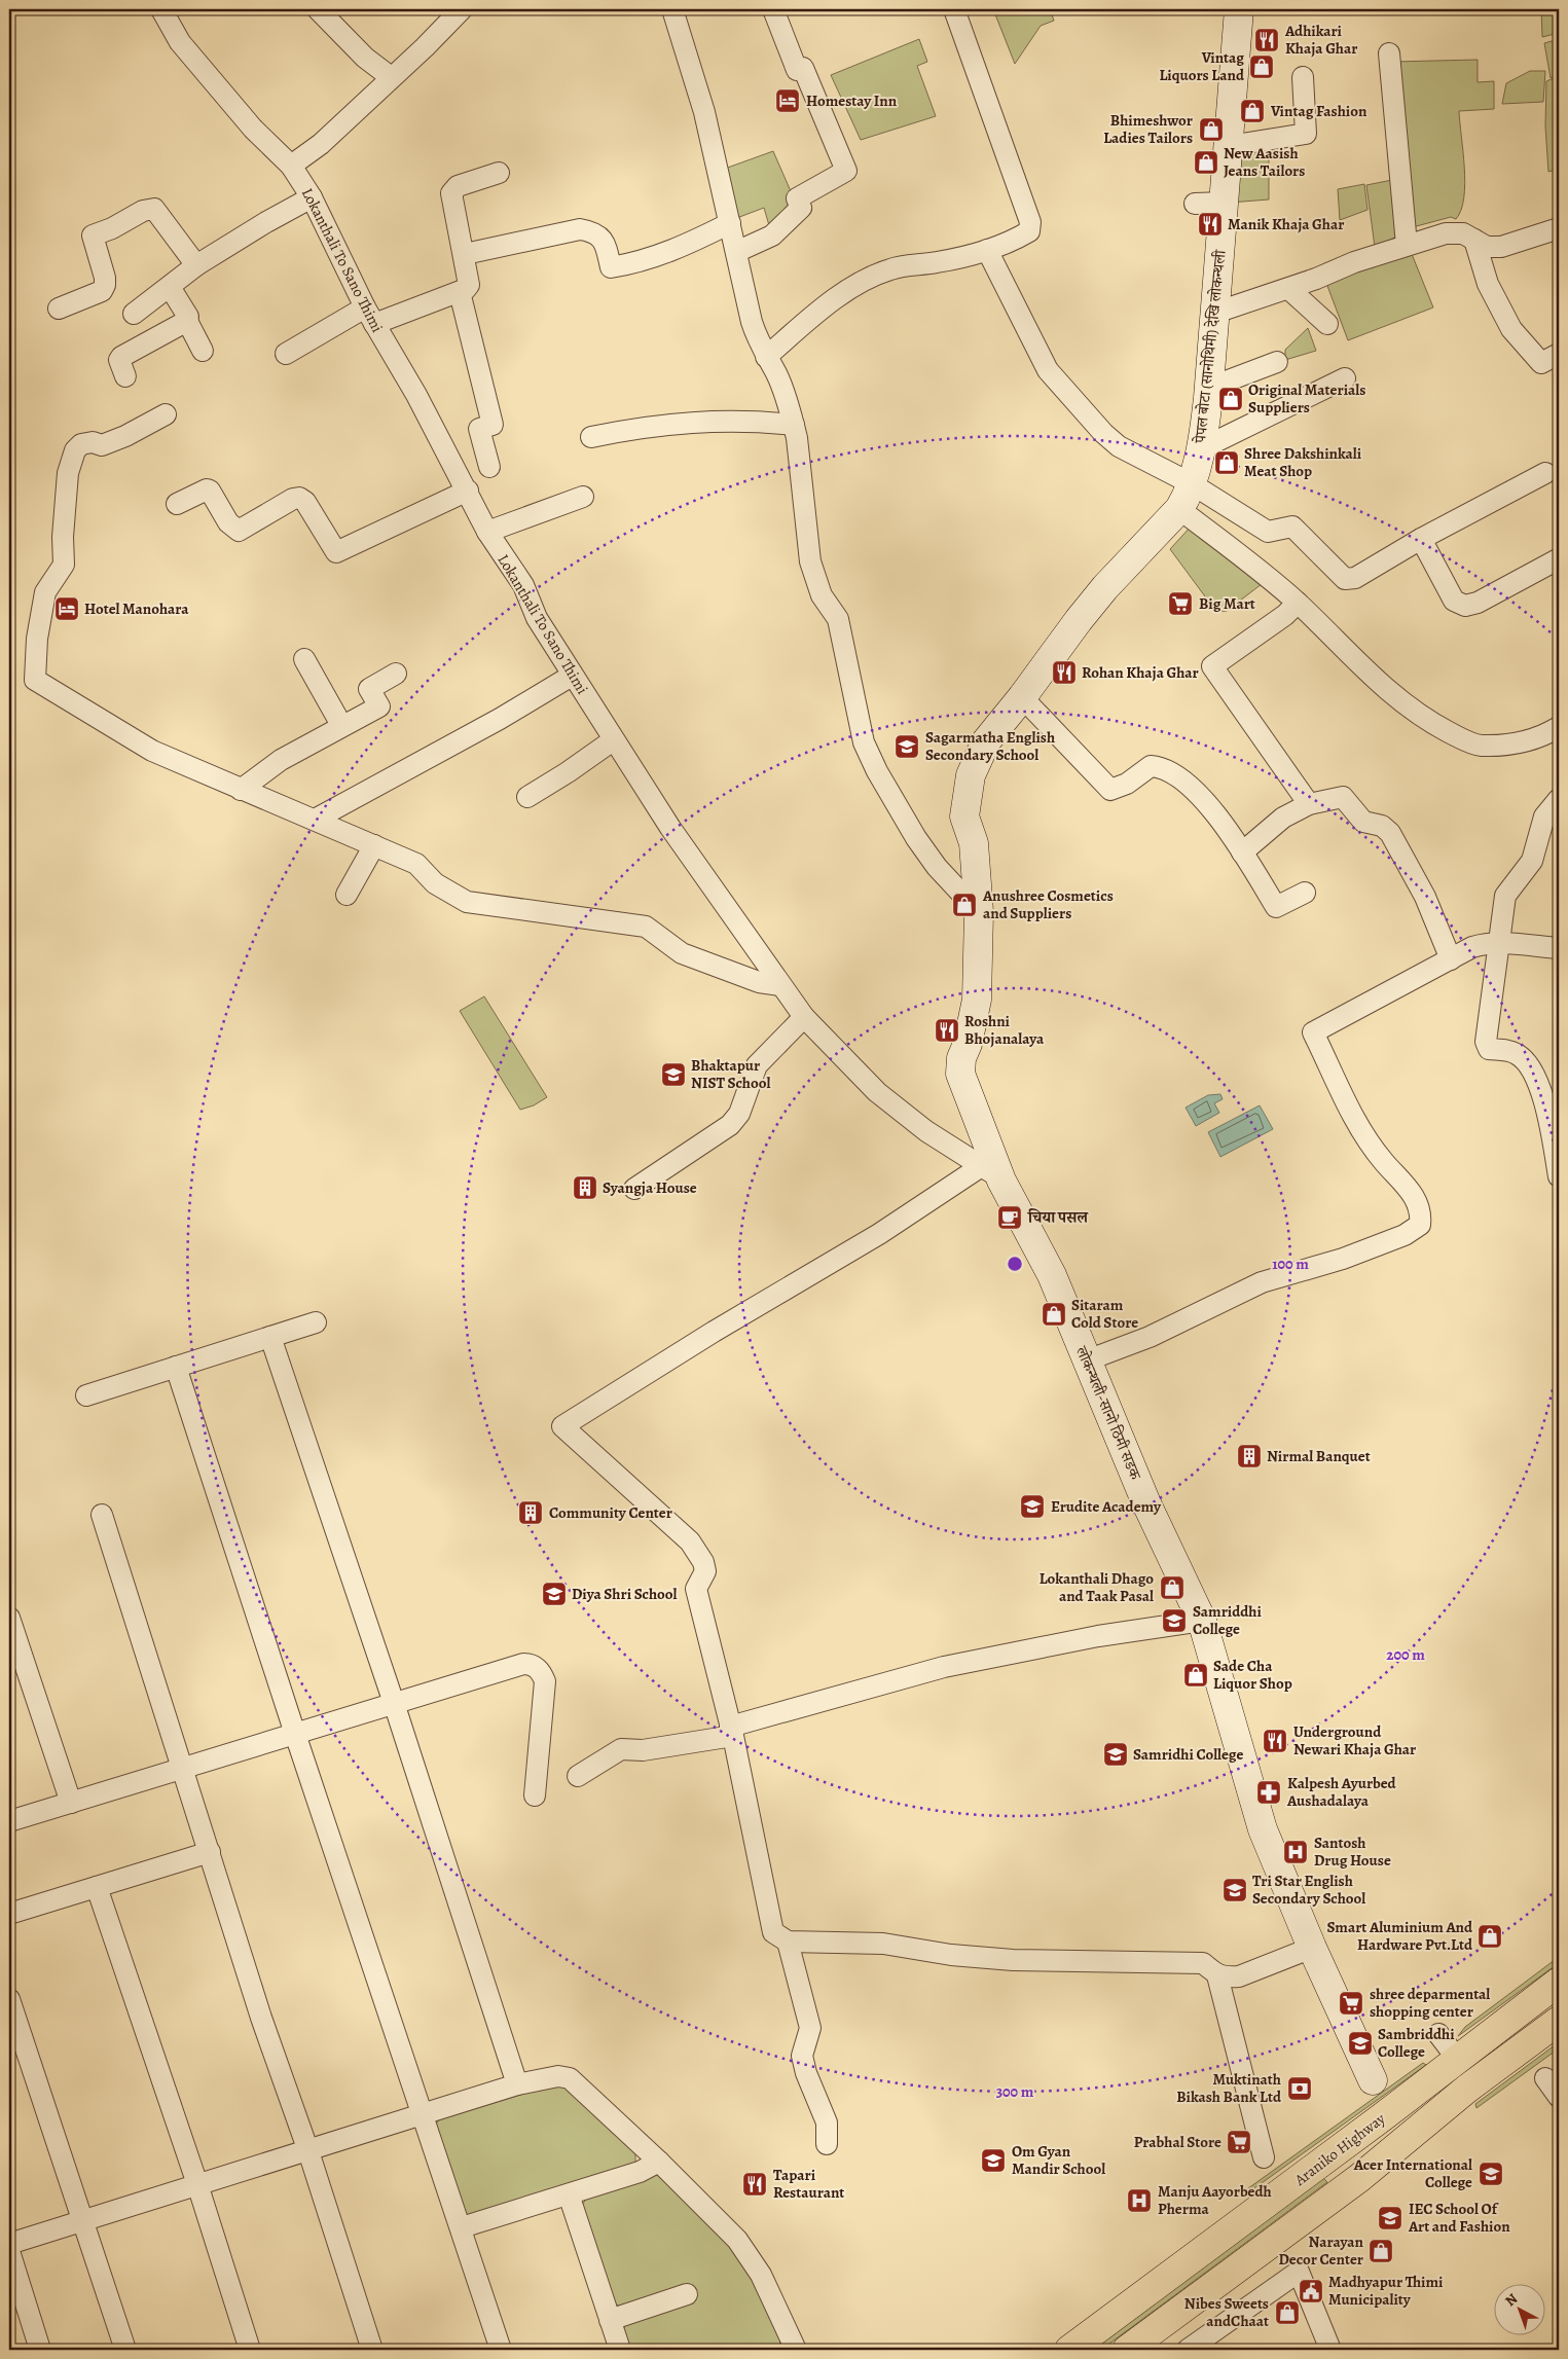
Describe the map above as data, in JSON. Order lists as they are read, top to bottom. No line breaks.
{"streets":{"highway":["Araniko Highway"],"main road":["पेपल बोटा (सानोथिमी) देखि लोकन्थली","लोकन्थली-सानो ठिमी सडक"],"street":["Lokanthali To Sano Thimi"]},"crossings":[["Lokanthali To Sano Thimi","पेपल बोटा (सानोथिमी) देखि लोकन्थली"],["Lokanthali To Sano Thimi","लोकन्थली-सानो ठिमी सडक"],["पेपल बोटा (सानोथिमी) देखि लोकन्थली","लोकन्थली-सानो ठिमी सडक"]],"places":{"restaurant":["Adhikari Khaja Ghar","Manik Khaja Ghar","Rohan Khaja Ghar","Roshni Bhojanalaya","Underground Newari Khaja Ghar","Tapari Restaurant"],"shop":["Vintag Liquors Land","Vintag Fashion","Bhimeshwor Ladies Tailors","New Aasish Jeans Tailors","Original Materials Suppliers","Shree Dakshinkali Meat Shop","Anushree Cosmetics and Suppliers","Sitaram Cold Store","Lokanthali Dhago and Taak Pasal","Sade Cha Liquor Shop","Smart Aluminium And Hardware Pvt.Ltd","Narayan Decor Center","Nibes Sweets andChaat"],"hotel":["Homestay Inn","Hotel Manohara"],"supermarket":["Big Mart","shree deparmental shopping center","Prabhal Store"],"school or university":["Sagarmatha English Secondary School","Bhaktapur NIST School","Erudite Academy","Diya Shri School","Samriddhi College","Samridhi College","Tri Star English Secondary School","Sambriddhi College","Om Gyan Mandir School","Acer International College","IEC School Of Art and Fashion"],"building":["Syangja House","Nirmal Banquet","Community Center"],"cafe":["चिया पसल"],"pharmacy":["Kalpesh Ayurbed Aushadalaya"],"hospital":["Santosh Drug House","Manju Aayorbedh Pherma"],"bank":["Muktinath Bikash Bank Ltd"],"public building":["Madhyapur Thimi Municipality"]},"north":"top left","rings":["100 m","200 m","300 m"]}
